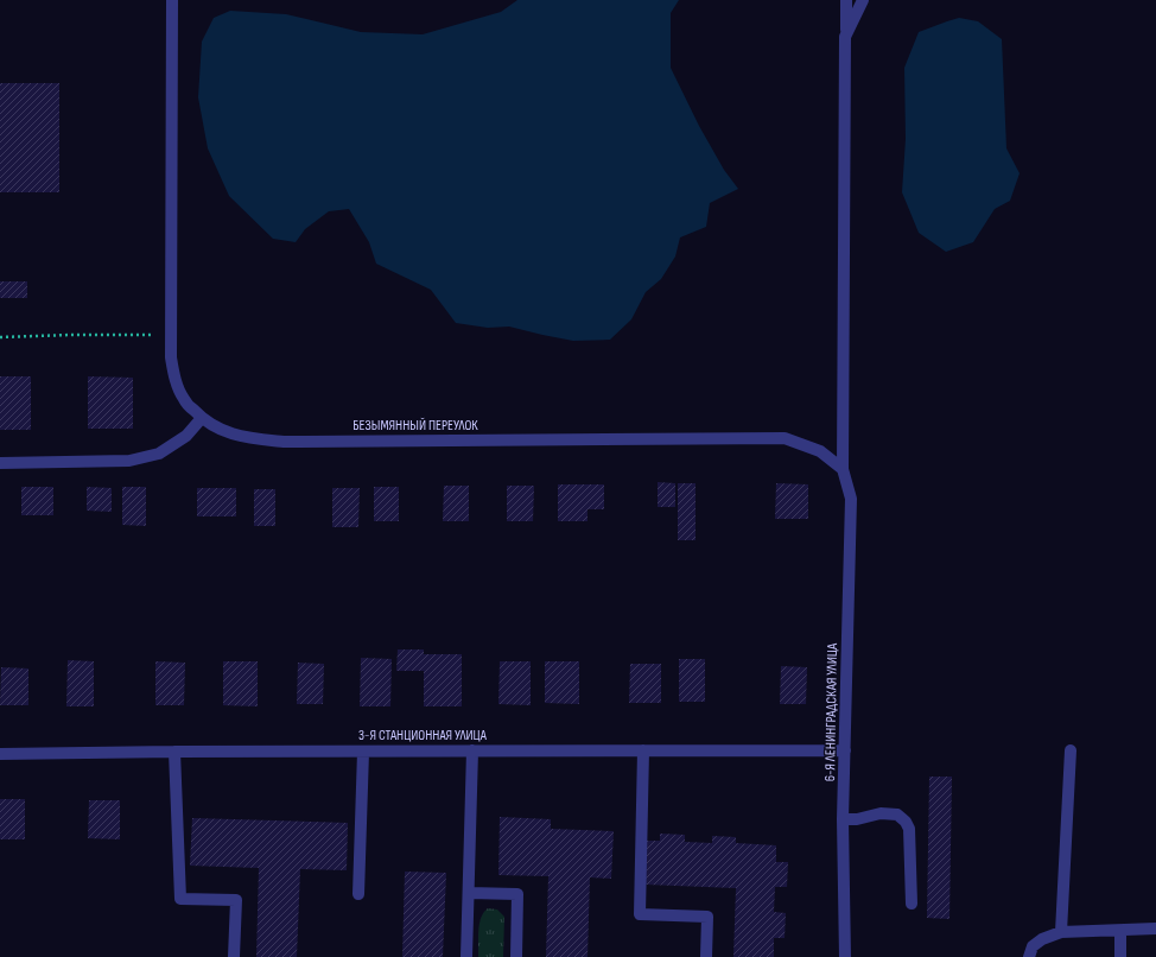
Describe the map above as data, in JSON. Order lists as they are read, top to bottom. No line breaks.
{"streets":{"street":["БЕЗЫМЯННЫЙ ПЕРЕУЛОК","6-Я ЛЕНИНГРАДСКАЯ УЛИЦА","3-Я СТАНЦИОННАЯ УЛИЦА"]},"crossings":[["БЕЗЫМЯННЫЙ ПЕРЕУЛОК","6-Я ЛЕНИНГРАДСКАЯ УЛИЦА"],["6-Я ЛЕНИНГРАДСКАЯ УЛИЦА","3-Я СТАНЦИОННАЯ УЛИЦА"]]}
